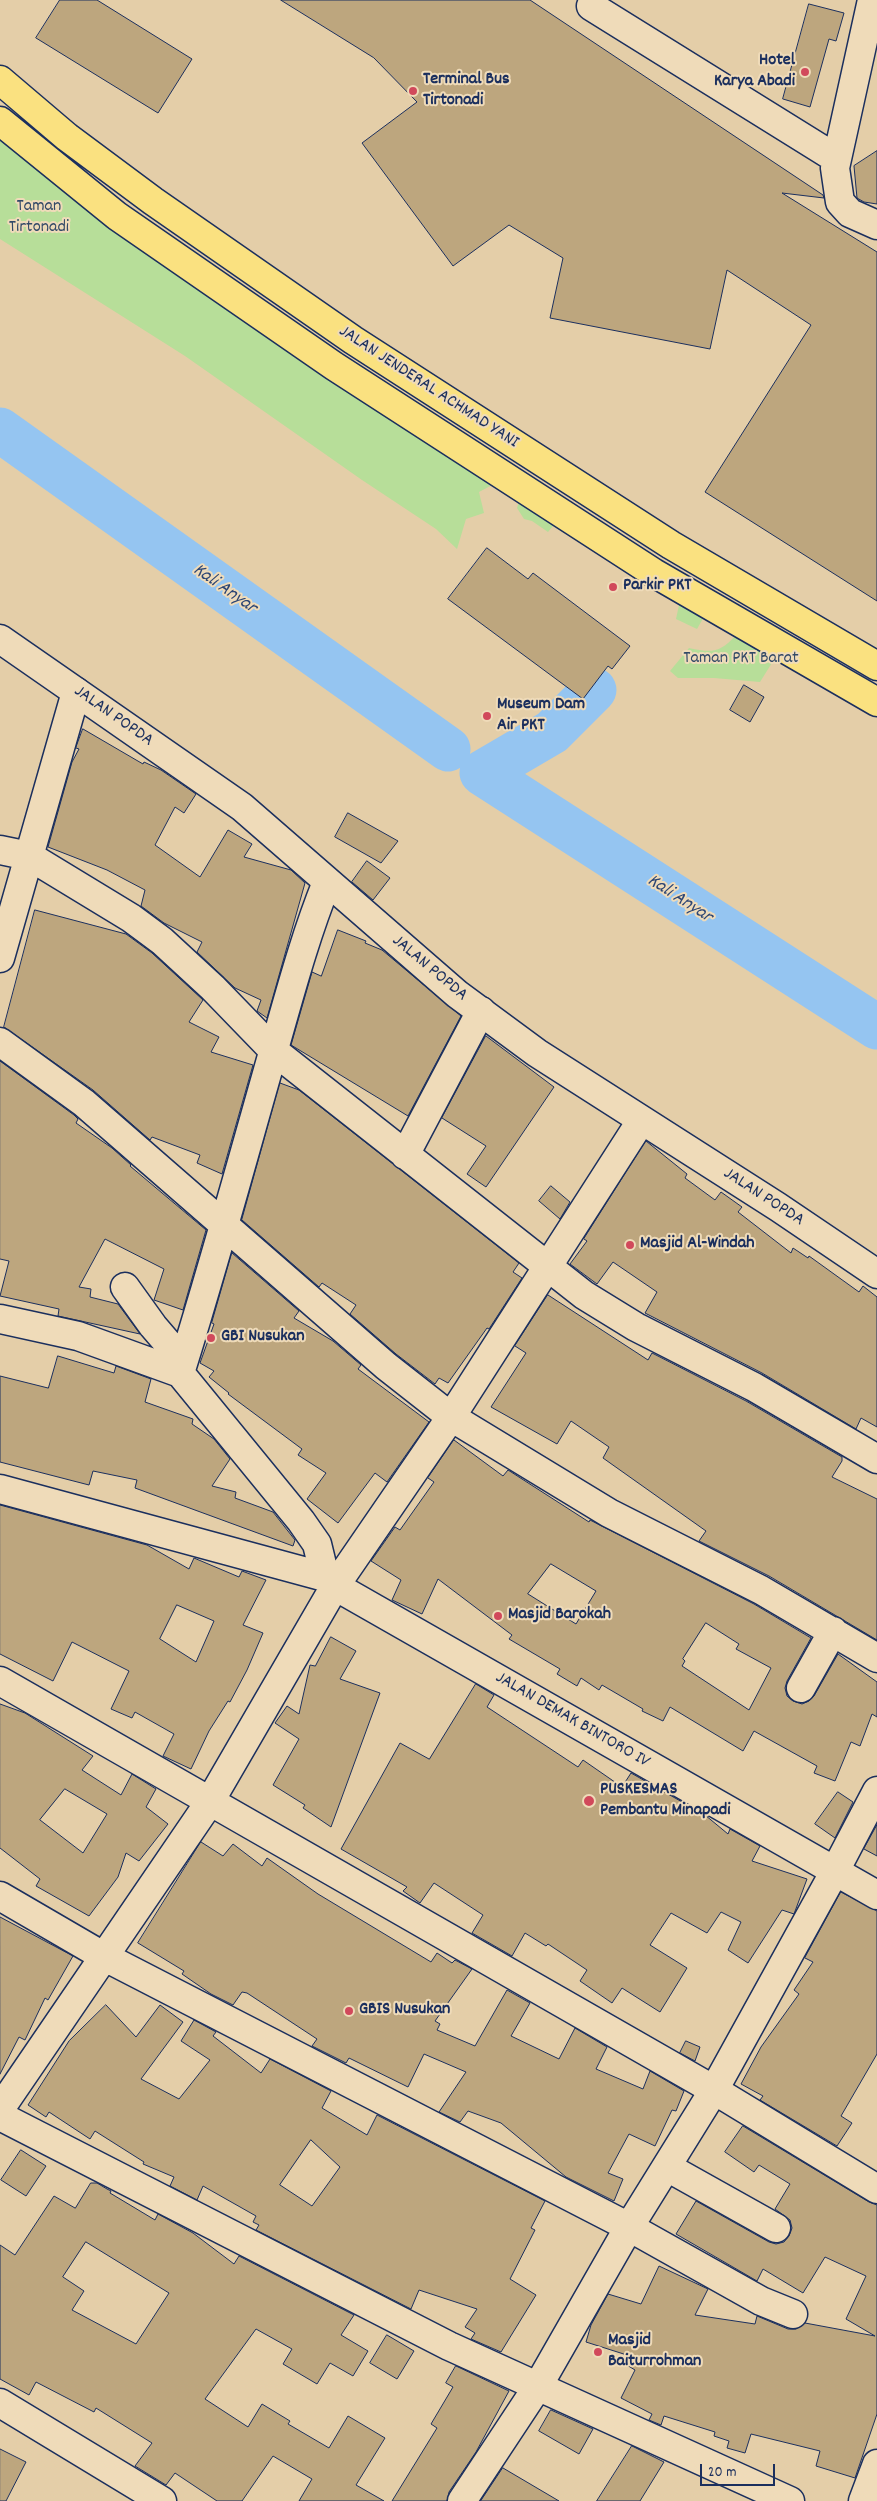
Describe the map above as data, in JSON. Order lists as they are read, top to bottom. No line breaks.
{"streets":{"main road":["JALAN JENDERAL ACHMAD YANI"],"street":["JALAN POPDA","JALAN DEMAK BINTORO IV"]},"water":["Kali Anyar"],"parks":["Taman Tirtonadi","Taman PKT Barat"],"places":["Hotel Karya Abadi","Terminal Bus Tirtonadi","Parkir PKT","Museum Dam Air PKT","Masjid Al-Windah","GBI Nusukan","Masjid Barokah","PUSKESMAS Pembantu Minapadi","GBIS Nusukan","Masjid Baiturrohman"],"scale_bar":"20 m"}
